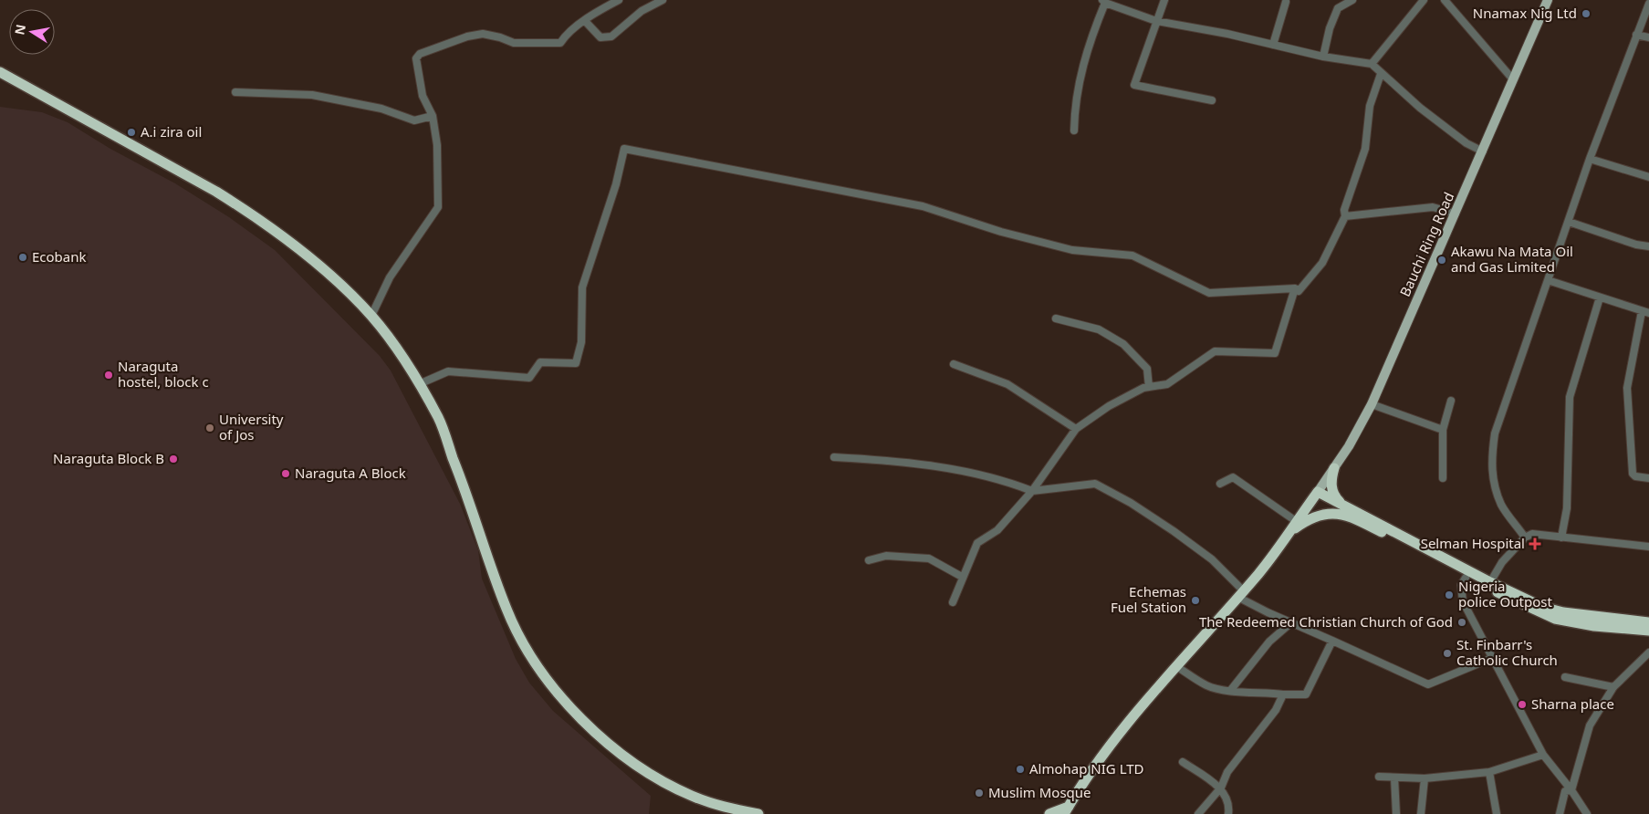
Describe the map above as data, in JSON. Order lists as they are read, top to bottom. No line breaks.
{"streets":{"main road":["Bauchi Ring Road"]},"places":{"other":["Nnamax Nig Ltd","A.i zira oil","Ecobank","Akawu Na Mata Oil and Gas Limited","Naraguta hostel, block c","University of Jos","Naraguta Block B","Naraguta A Block","Nigeria police Outpost","Echemas Fuel Station","The Redeemed Christian Church of God","St. Finbarr's Catholic Church","Sharna place","Almohap NIG LTD","Muslim Mosque"],"health":["Selman Hospital"]},"north":"left"}
